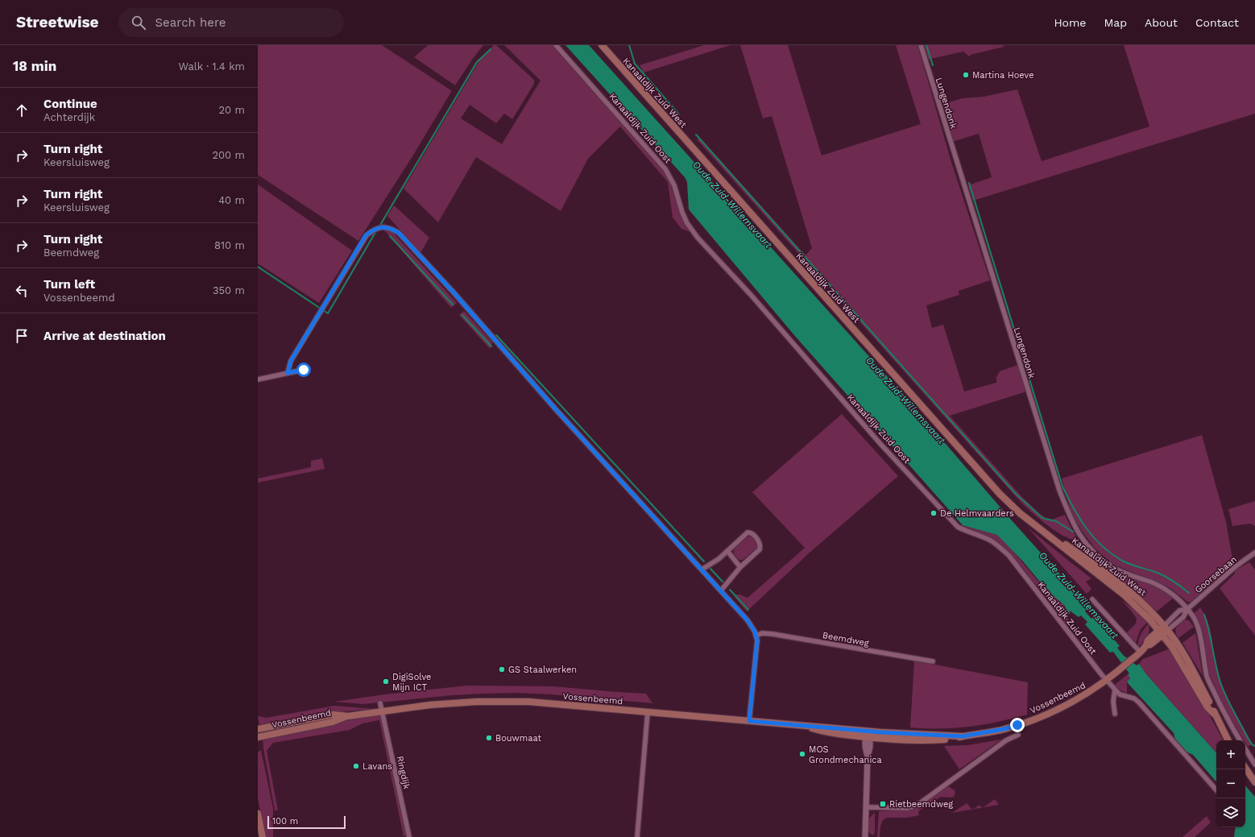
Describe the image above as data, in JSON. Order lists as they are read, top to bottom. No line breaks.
{"streets":{"main road":["Kanaaldijk Zuid West","Vossenbeemd"],"street":["Lungendonk","Kanaaldijk Zuid Oost","Goorsebaan","Beemdweg","Ringdijk"]},"crossings":[["Kanaaldijk Zuid West","Goorsebaan"],["Kanaaldijk Zuid West","Vossenbeemd"],["Lungendonk","Goorsebaan"],["Kanaaldijk Zuid Oost","Vossenbeemd"],["Goorsebaan","Vossenbeemd"],["Vossenbeemd","Ringdijk"]],"water":["Oude Zuid-Willemsvaart"],"places":{"other":["Martina Hoeve","De Helmvaarders","GS Staalwerken","DigiSolve Mijn ICT","Bouwmaat","MOS Grondmechanica","Lavans"],"transit":["Rietbeemdweg"]},"scale_bar":"100 m","page":{"header":"Streetwise","search":"Search here","nav":["Home","Map","About","Contact"],"heading":["18 min","Walk · 1.4 km"],"list":[["Continue","Achterdijk","20 m"],["Turn right","Keersluisweg","200 m"],["Turn right","Keersluisweg","40 m"],["Turn right","Beemdweg","810 m"],["Turn left","Vossenbeemd","350 m"],"Arrive at destination"],"map_buttons":["+","−"],"scale":"100 m"}}
